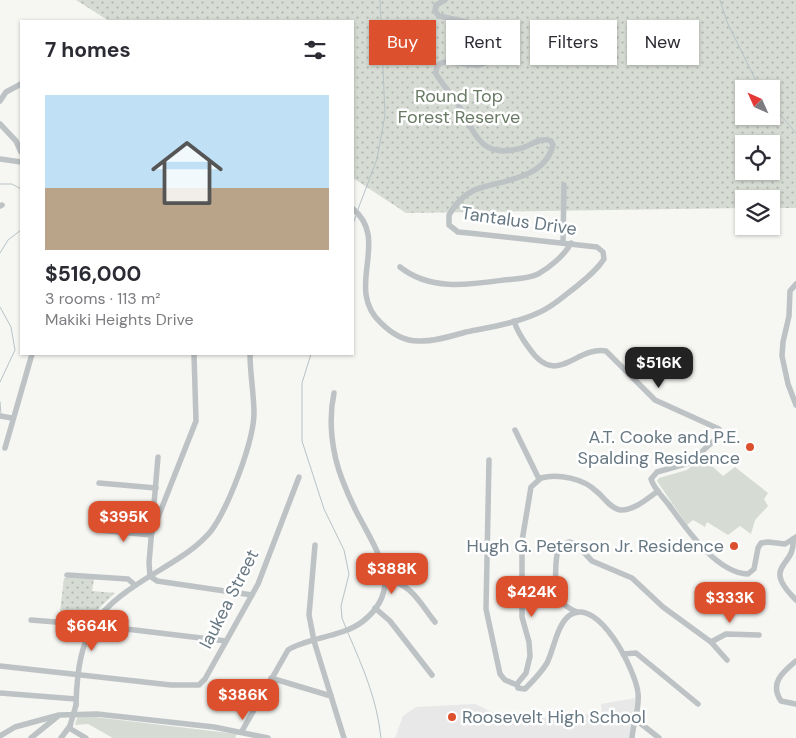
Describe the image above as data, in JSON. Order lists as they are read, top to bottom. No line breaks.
{"streets":{"street":["Tantalus Drive","Iaukea Street"]},"parks":["Round Top Forest Reserve"],"places":["A.T. Cooke and P.E. Spalding Residence","Hugh G. Peterson Jr. Residence","Roosevelt High School"],"north":"top left","page":{"chip":["Buy","Rent","Filters","New"],"heading":"7 homes","list":[{"name":"$516,000","note":"3 rooms · 113 m² · Makiki Heights Drive"}],"price":["$516K","$395K","$388K","$424K","$333K","$664K","$386K"]}}
